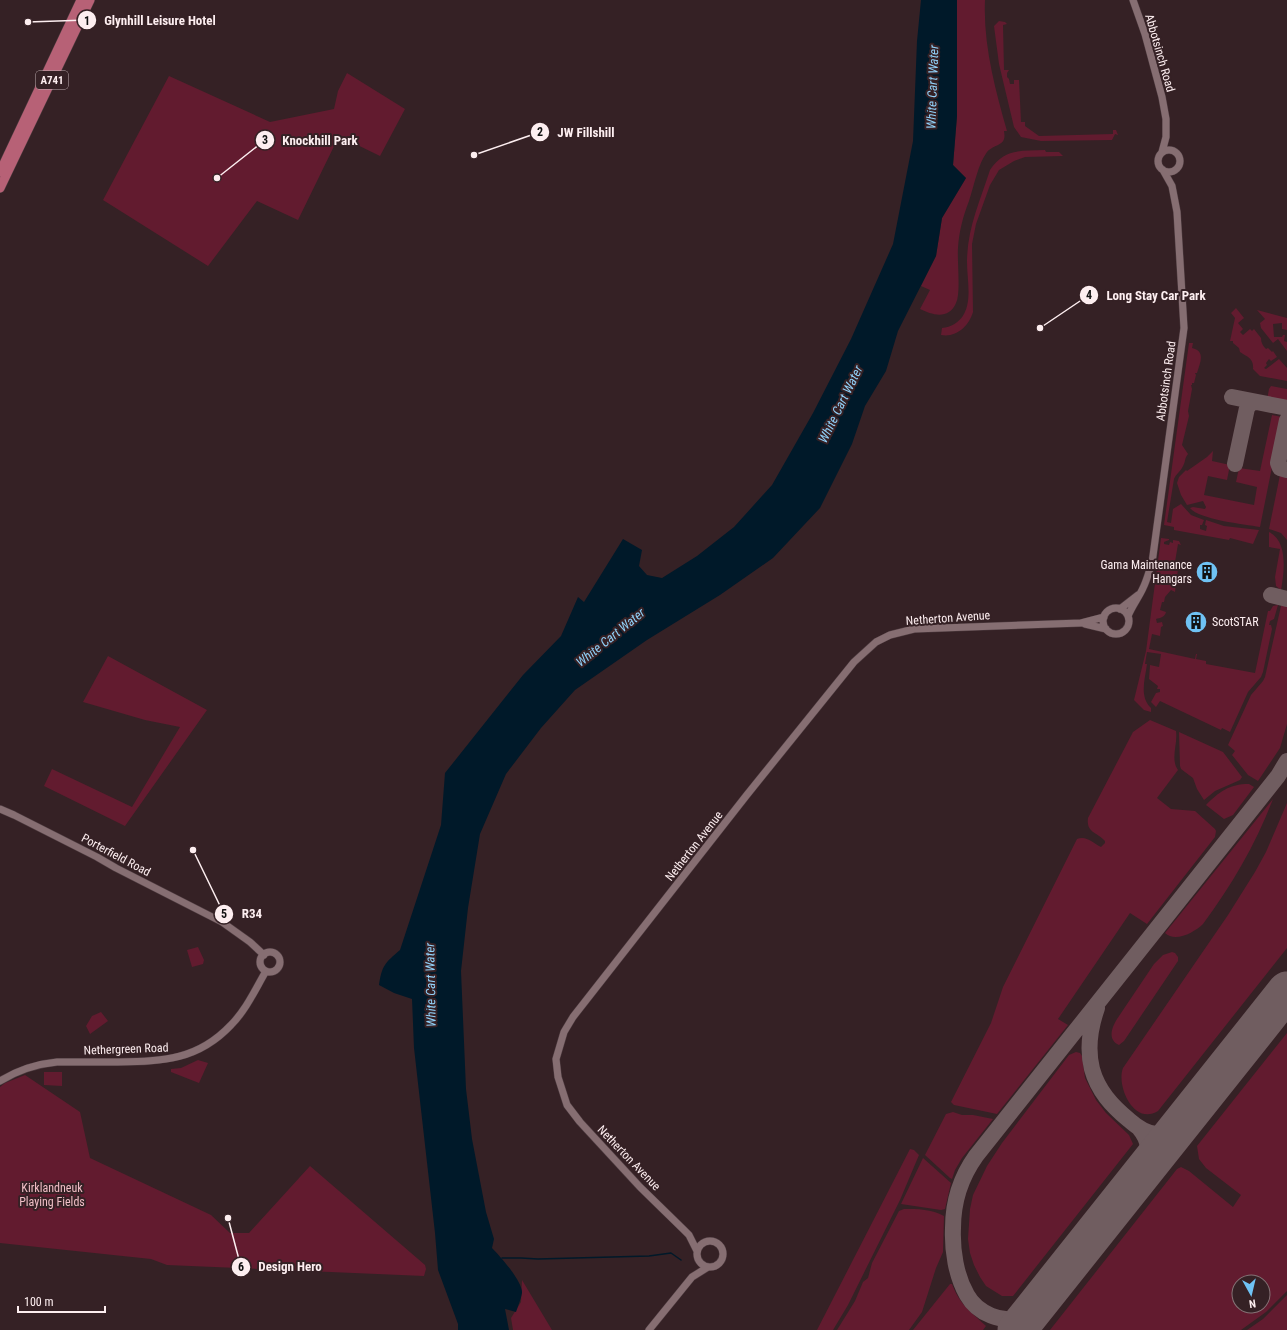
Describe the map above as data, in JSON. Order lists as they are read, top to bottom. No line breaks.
{"streets":{"main road":["A741"],"street":["Abbotsinch Road","Netherton Avenue","Porterfield Road","Nethergreen Road"]},"crossings":[["Abbotsinch Road","Netherton Avenue"],["Porterfield Road","Nethergreen Road"]],"water":["White Cart Water"],"parks":["Kirklandneuk Playing Fields"],"places":{"other":["Glynhill Leisure Hotel","JW Fillshill","Knockhill Park","Long Stay Car Park","R34","Design Hero"],"building":["Gama Maintenance Hangars","ScotSTAR"]},"scale_bar":"100 m","north":"bottom"}
